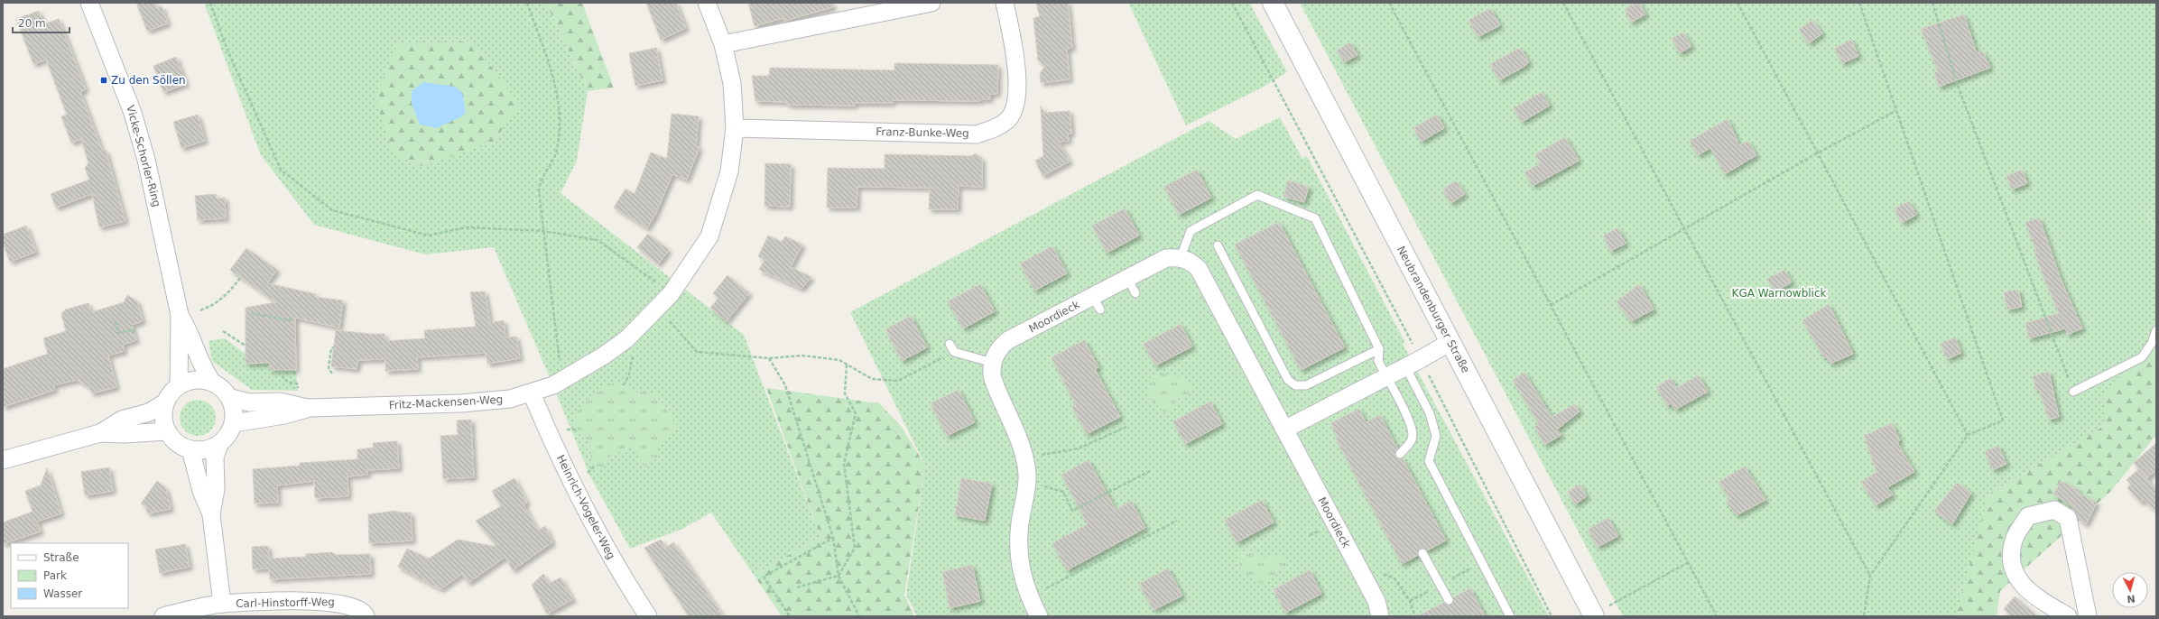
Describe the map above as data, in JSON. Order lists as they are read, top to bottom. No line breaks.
{"streets":{"main road":["Neubrandenburger Straße"],"street":["Franz-Bunke-Weg","Vicke-Schorler-Ring","Moordieck","Fritz-Mackensen-Weg","Heinrich-Vogeler-Weg","Carl-Hinstorff-Weg"]},"crossings":[["Franz-Bunke-Weg","Fritz-Mackensen-Weg"],["Vicke-Schorler-Ring","Fritz-Mackensen-Weg"],["Vicke-Schorler-Ring","Carl-Hinstorff-Weg"],["Fritz-Mackensen-Weg","Heinrich-Vogeler-Weg"],["Fritz-Mackensen-Weg","Carl-Hinstorff-Weg"]],"parks":["KGA Warnowblick"],"places":{"transit":["Zu den Söllen"]},"legend":["Straße","Park","Wasser"],"scale_bar":"20 m","north":"bottom"}
